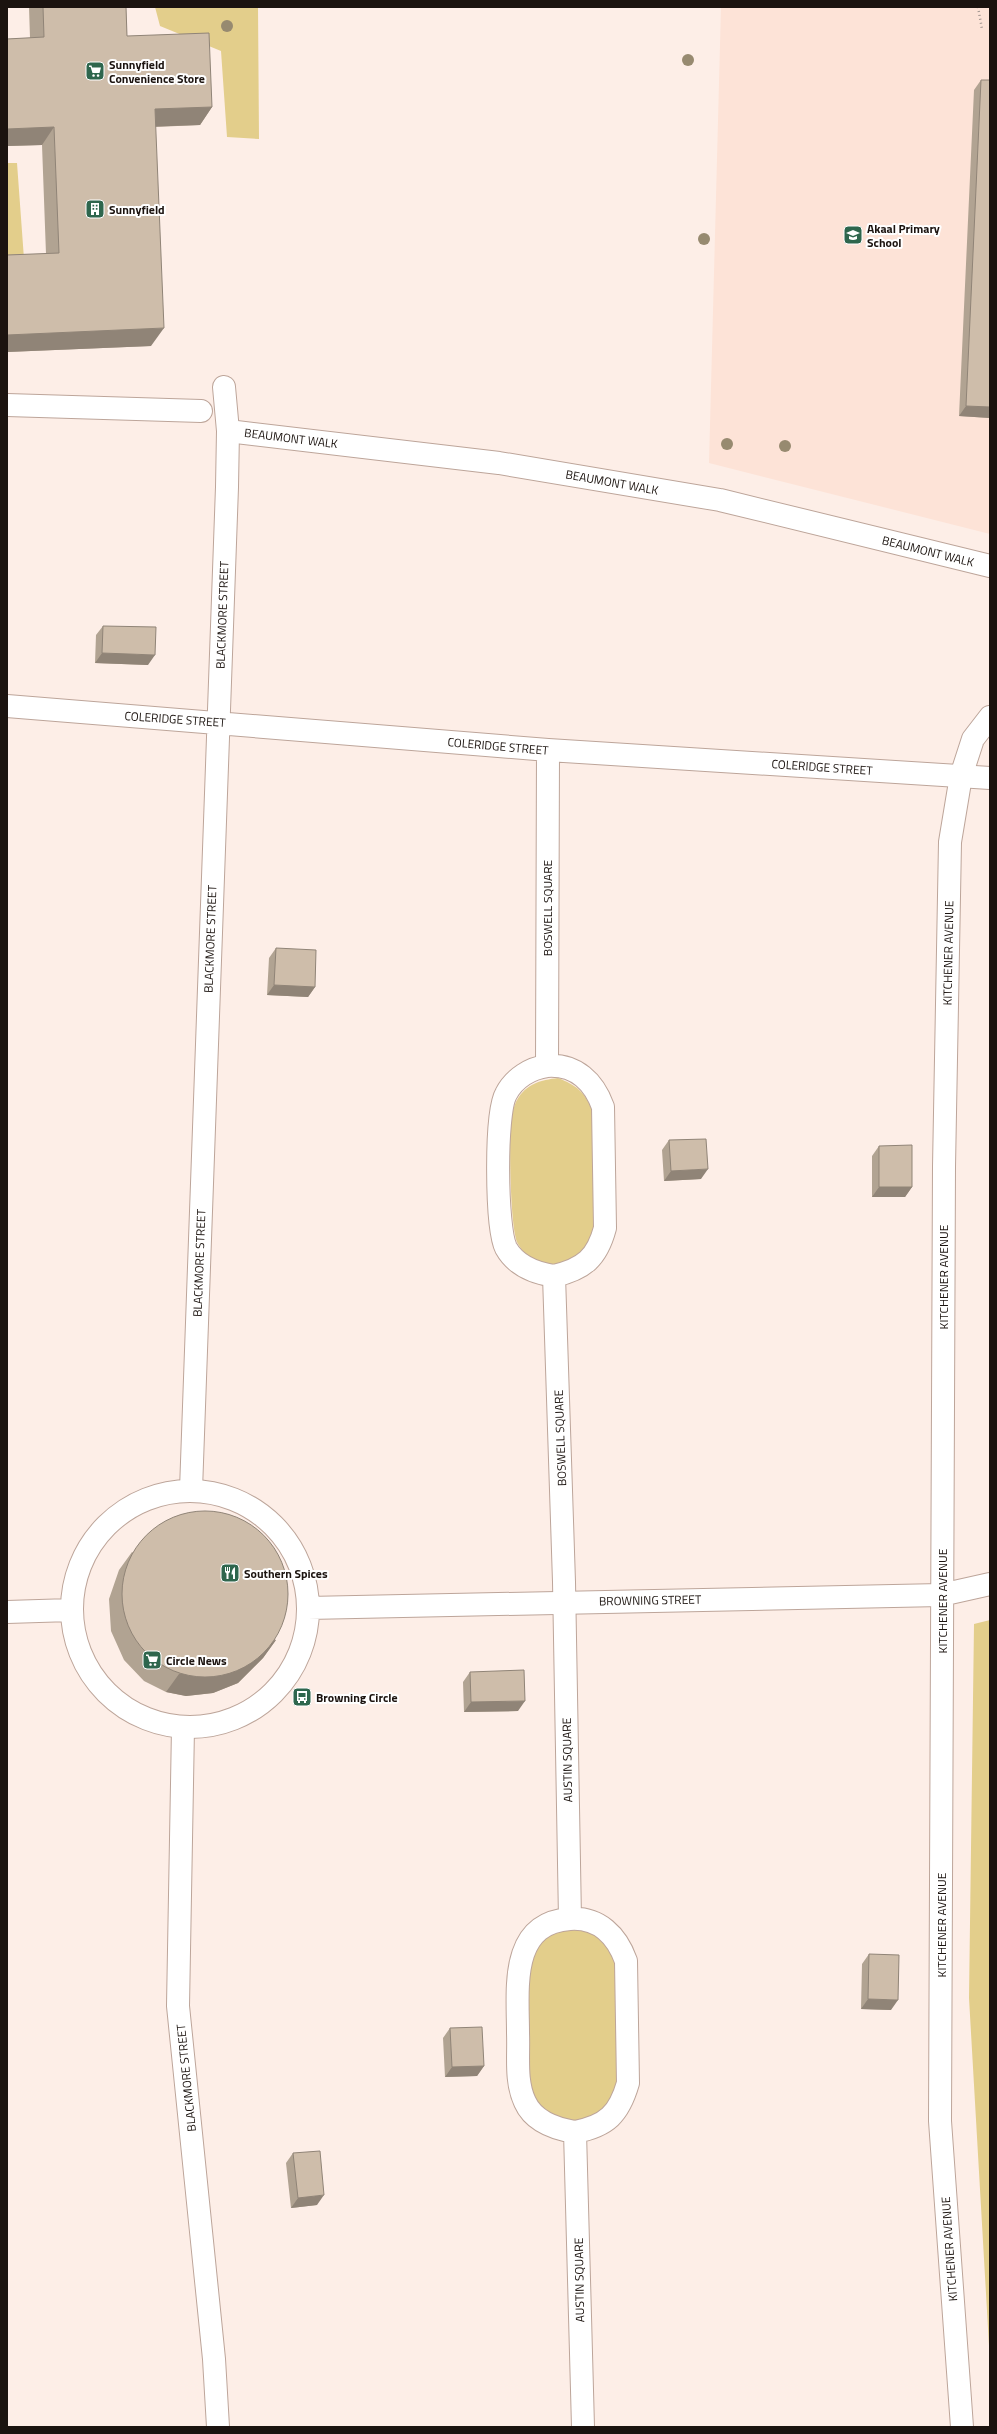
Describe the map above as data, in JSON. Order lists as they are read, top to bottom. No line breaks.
{"streets":{"street":["BEAUMONT WALK","BLACKMORE STREET","COLERIDGE STREET","BOSWELL SQUARE","KITCHENER AVENUE","BROWNING STREET","AUSTIN SQUARE"]},"crossings":[["BEAUMONT WALK","BLACKMORE STREET"],["BLACKMORE STREET","COLERIDGE STREET"],["COLERIDGE STREET","BOSWELL SQUARE"],["COLERIDGE STREET","KITCHENER AVENUE"],["BOSWELL SQUARE","BROWNING STREET"],["BOSWELL SQUARE","AUSTIN SQUARE"],["KITCHENER AVENUE","BROWNING STREET"],["BROWNING STREET","AUSTIN SQUARE"]],"places":{"supermarket":["Sunnyfield Convenience Store","Circle News"],"building":["Sunnyfield"],"school or university":["Akaal Primary School"],"restaurant":["Southern Spices"],"bus stop":["Browning Circle"]}}
